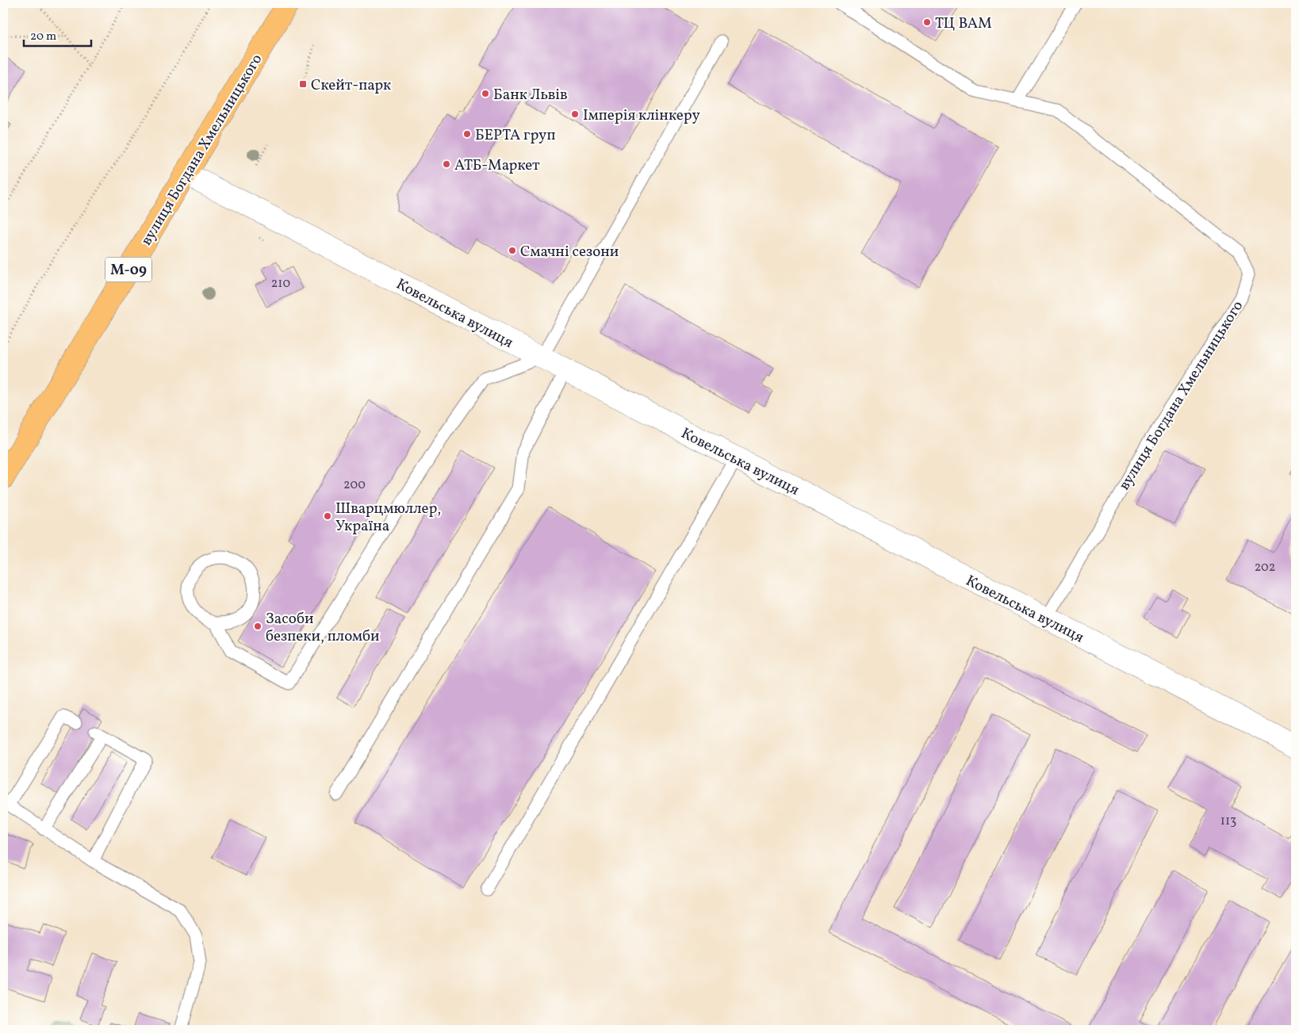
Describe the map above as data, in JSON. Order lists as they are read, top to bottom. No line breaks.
{"streets":{"main road":["вулиця Богдана Хмельницького","М-09"],"street":["Ковельська вулиця"]},"crossings":[["вулиця Богдана Хмельницького","Ковельська вулиця"]],"places":{"other":["ТЦ ВАМ","Банк Львів","Імперія клінкеру","БЕРТА груп","АТБ-Маркет","Смачні сезони","Шварцмюллер, Україна","Засоби безпеки, пломби"],"transit":["Скейт-парк"]},"house_numbers":["210","200","202","113"],"scale_bar":"20 m"}
